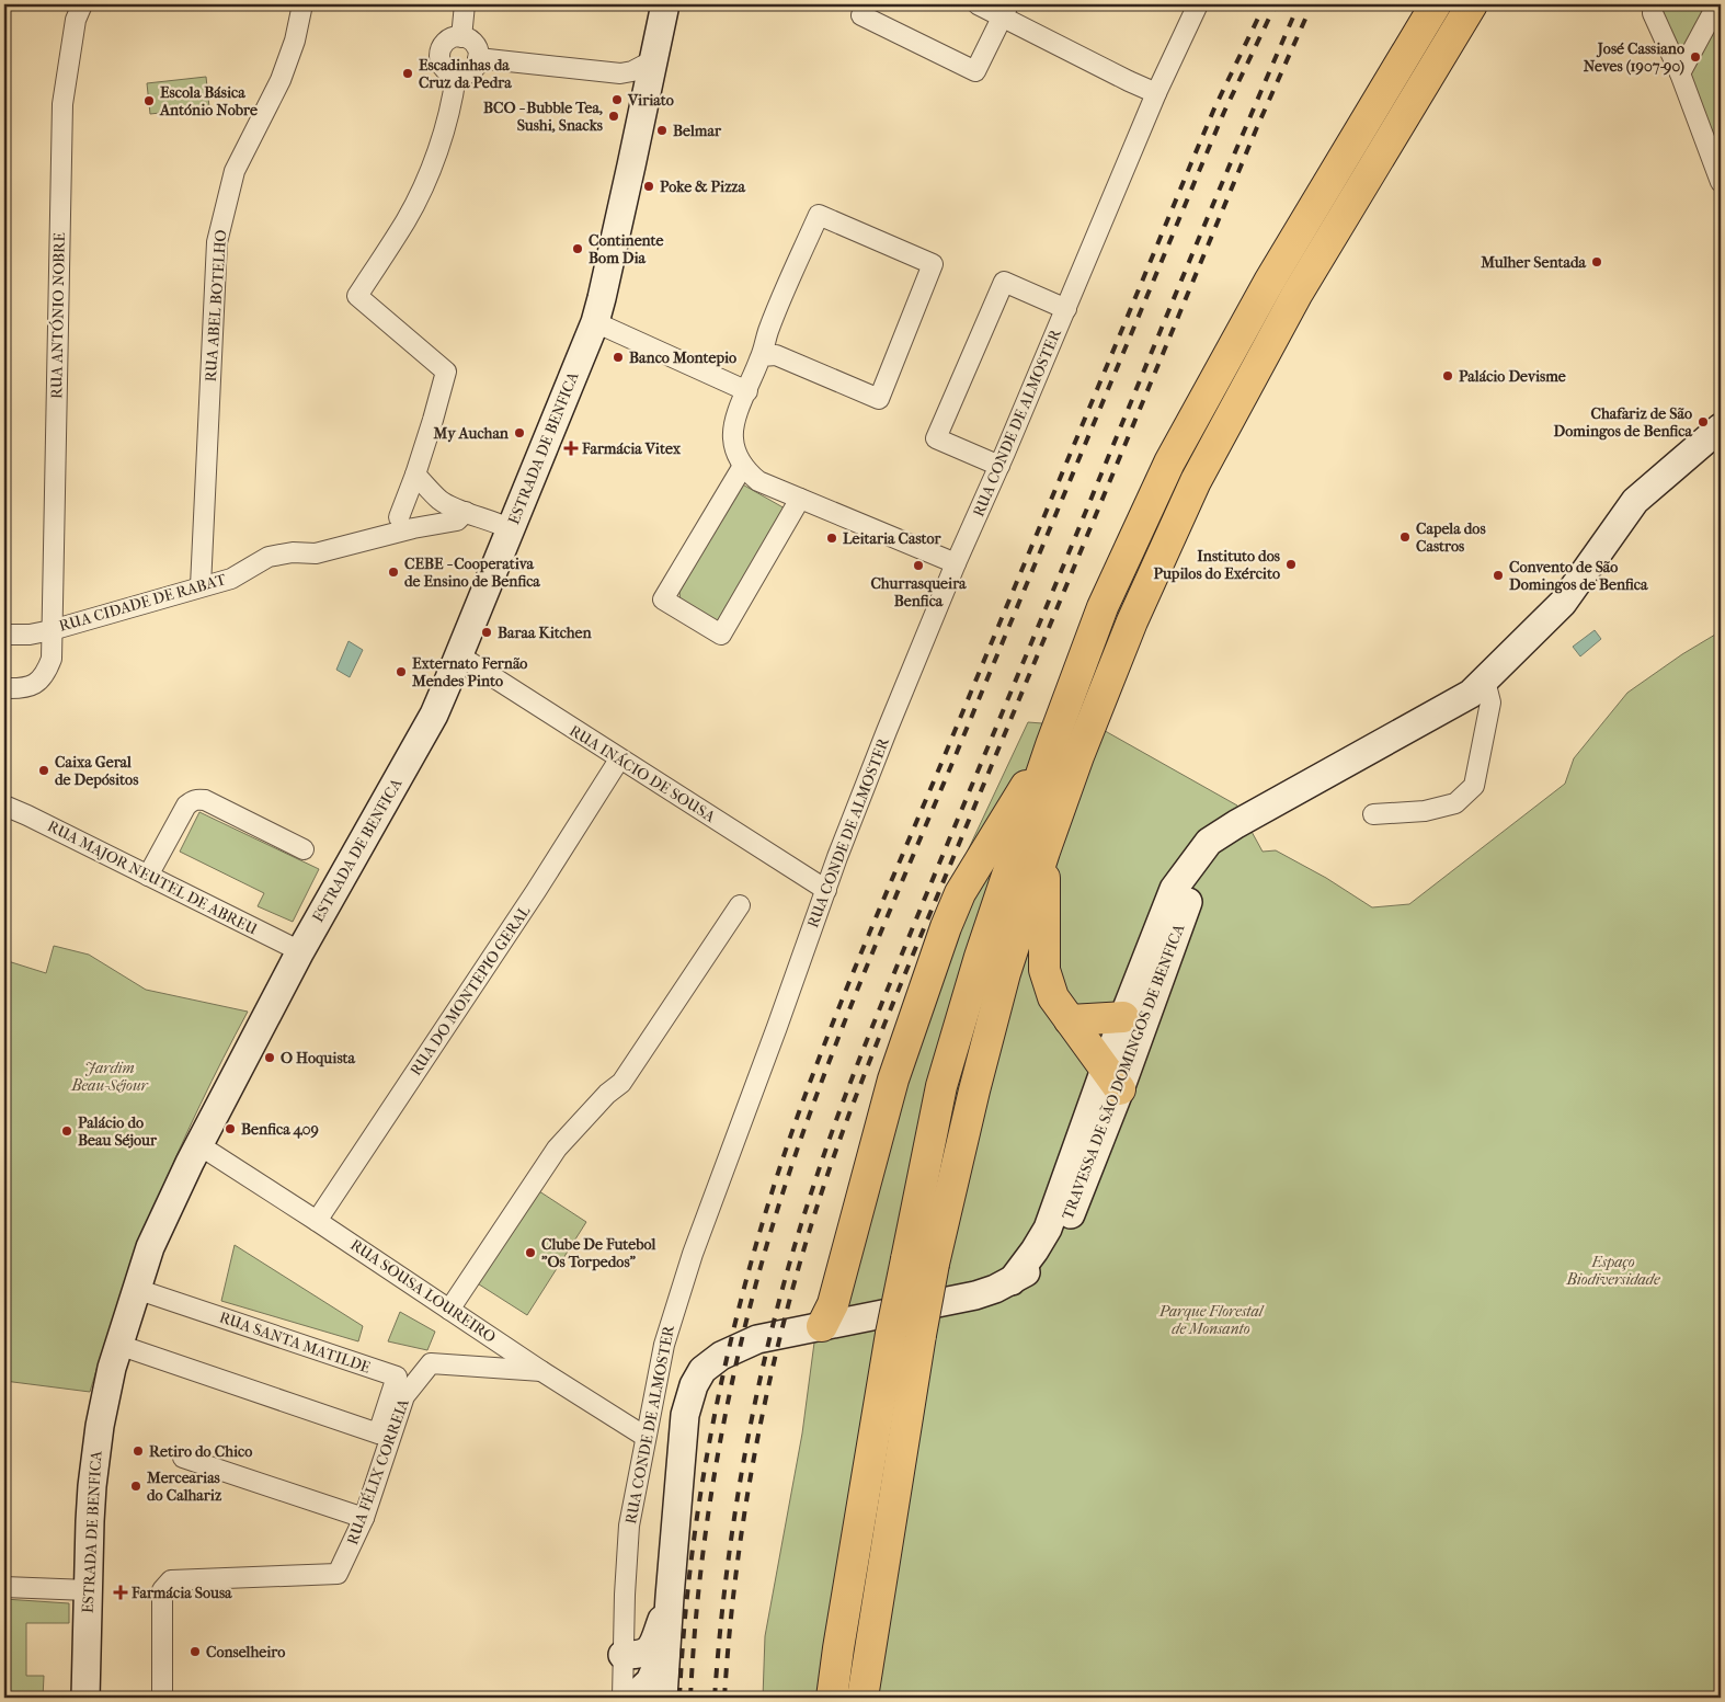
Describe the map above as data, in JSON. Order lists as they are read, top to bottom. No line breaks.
{"streets":{"street":["RUA ABEL BOTELHO","RUA ANTÓNIO NOBRE","RUA CONDE DE ALMOSTER","ESTRADA DE BENFICA","RUA CIDADE DE RABAT","RUA INÁCIO DE SOUSA","RUA MAJOR NEUTEL DE ABREU","RUA DO MONTEPIO GERAL","TRAVESSA DE SÃO DOMINGOS DE BENFICA","RUA SOUSA LOUREIRO","RUA SANTA MATILDE","RUA FÉLIX CORREIA"]},"crossings":[["RUA ABEL BOTELHO","RUA CIDADE DE RABAT"],["RUA ANTÓNIO NOBRE","RUA CIDADE DE RABAT"],["RUA CONDE DE ALMOSTER","RUA INÁCIO DE SOUSA"],["RUA CONDE DE ALMOSTER","RUA SOUSA LOUREIRO"],["ESTRADA DE BENFICA","RUA INÁCIO DE SOUSA"],["ESTRADA DE BENFICA","RUA MAJOR NEUTEL DE ABREU"],["ESTRADA DE BENFICA","RUA SOUSA LOUREIRO"],["ESTRADA DE BENFICA","RUA SANTA MATILDE"],["RUA INÁCIO DE SOUSA","RUA DO MONTEPIO GERAL"],["RUA DO MONTEPIO GERAL","RUA SOUSA LOUREIRO"],["RUA SOUSA LOUREIRO","RUA FÉLIX CORREIA"]],"parks":["Jardim Beau-Séjour","Espaço Biodiversidade","Parque Florestal de Monsanto"],"places":{"other":["José Cassiano Neves (1907-90)","Escadinhas da Cruz da Pedra","Viriato","Escola Básica António Nobre","BCO - Bubble Tea, Sushi, Snacks","Belmar","Poke & Pizza","Continente Bom Dia","Mulher Sentada","Banco Montepio","Palácio Devisme","Chafariz de São Domingos de Benfica","My Auchan","Capela dos Castros","Leitaria Castor","Instituto dos Pupilos do Exército","Churrasqueira Benfica","CEBE - Cooperativa de Ensino de Benfica","Convento de São Domingos de Benfica","Baraa Kitchen","Externato Fernão Mendes Pinto","Caixa Geral de Depósitos","O Hoquista","Benfica 409","Palácio do Beau Séjour","Clube De Futebol \"Os Torpedos\"","Retiro do Chico","Mercearias do Calhariz","Conselheiro"],"health":["Farmácia Vitex","Farmácia Sousa"]}}
